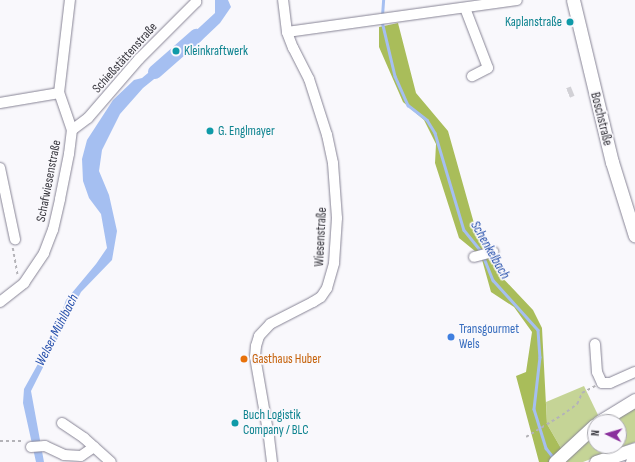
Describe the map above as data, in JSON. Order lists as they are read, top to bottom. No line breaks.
{"streets":{"main road":["Boschstraße"],"street":["Schießstättenstraße","Schafwiesenstraße","Wiesenstraße"]},"crossings":[["Schießstättenstraße","Schafwiesenstraße"]],"water":["Schenkelbach","Welser Mühlbach"],"places":["Kaplanstraße","Kleinkraftwerk","G. Englmayer","Transgourmet Wels","Gasthaus Huber","Buch Logistik Company / BLC"],"north":"left"}
